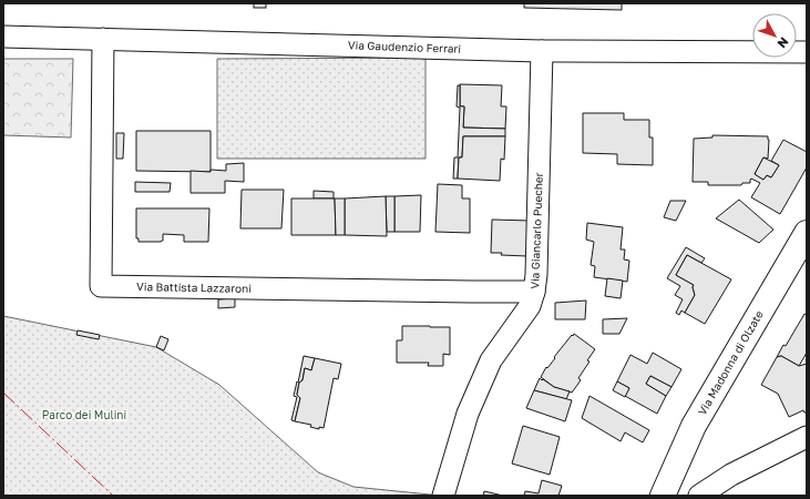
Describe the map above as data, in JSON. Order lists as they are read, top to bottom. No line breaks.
{"streets":{"street":["Via Gaudenzio Ferrari","Via Giancarlo Puecher","Via Battista Lazzaroni","Via Madonna di Olzate"]},"crossings":[["Via Gaudenzio Ferrari","Via Giancarlo Puecher"],["Via Gaudenzio Ferrari","Via Battista Lazzaroni"],["Via Giancarlo Puecher","Via Battista Lazzaroni"]],"parks":["Parco dei Mulini"],"north":"bottom right"}
